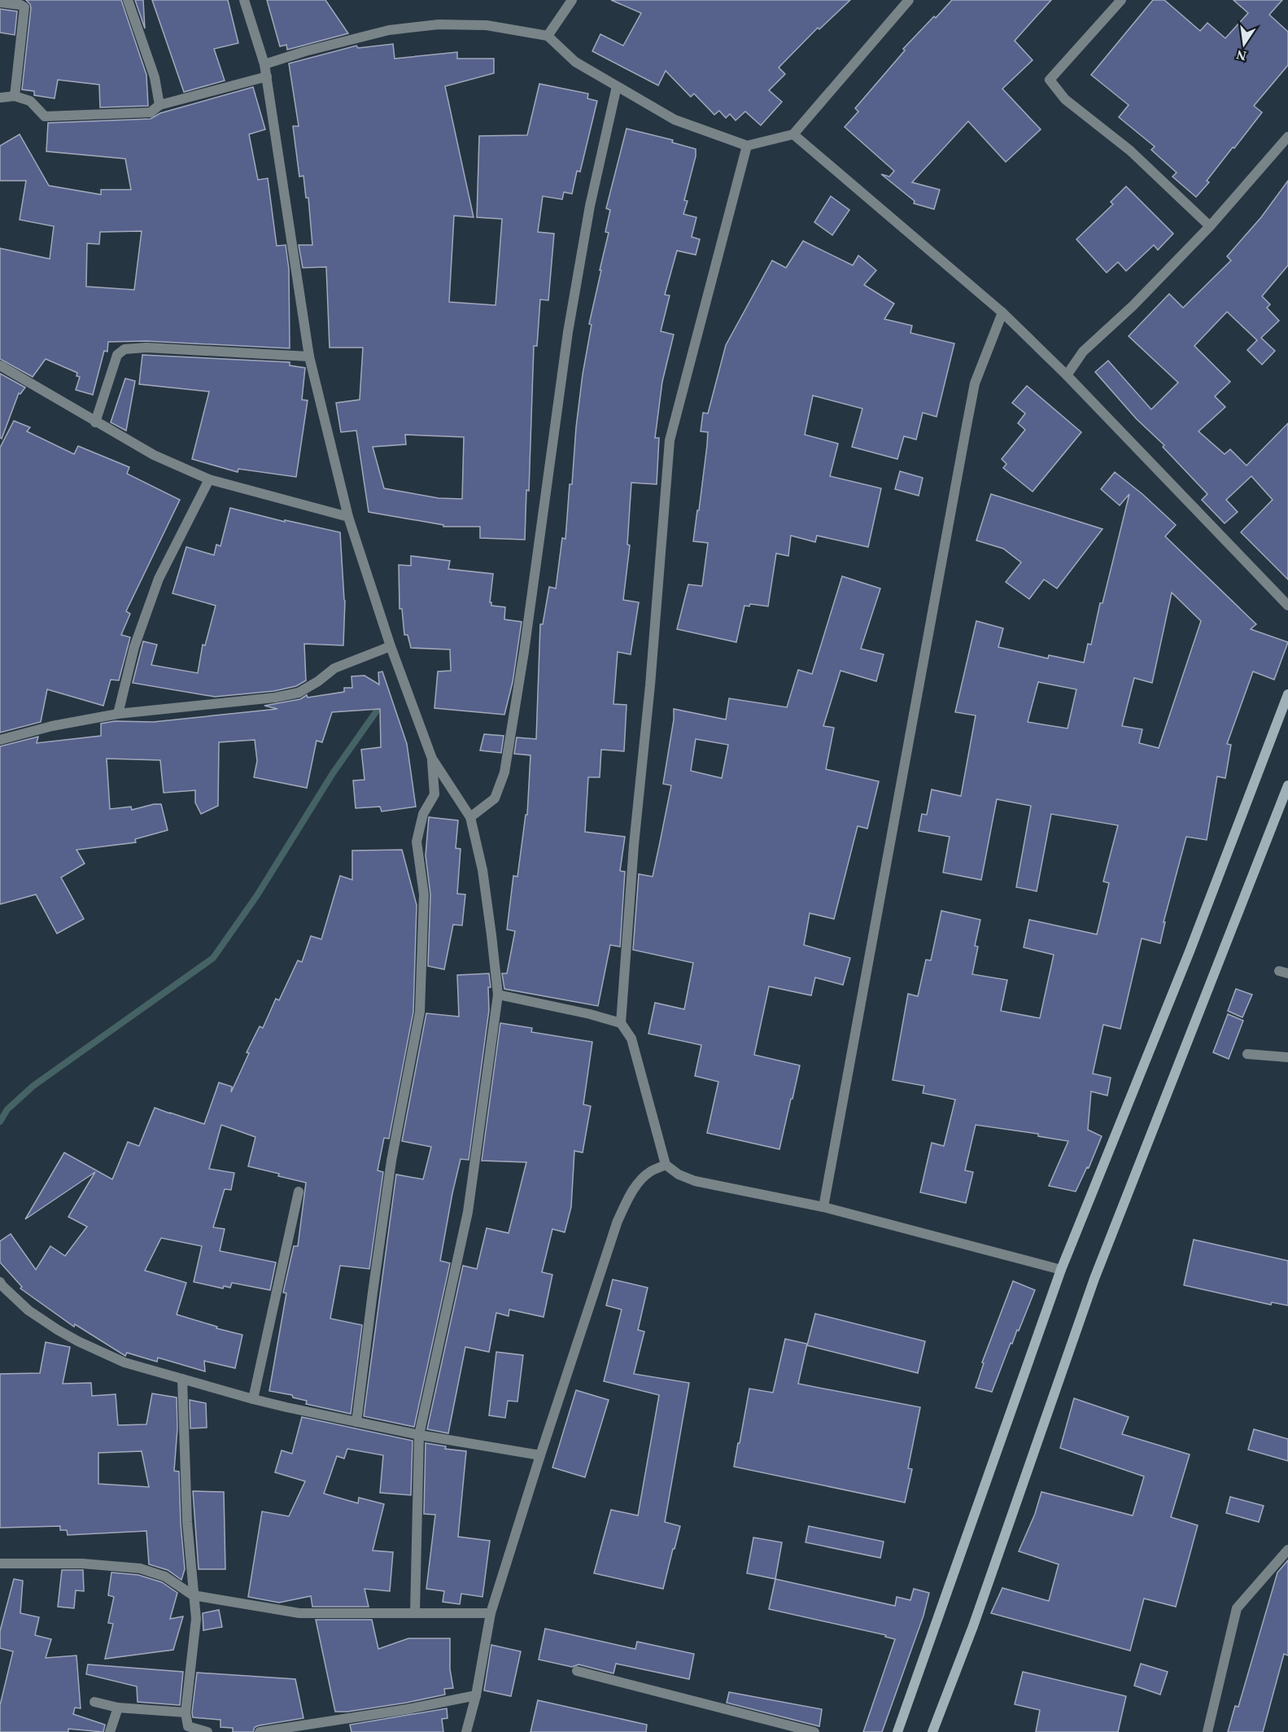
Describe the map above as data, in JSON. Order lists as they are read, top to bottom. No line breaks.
{"north":"bottom"}
